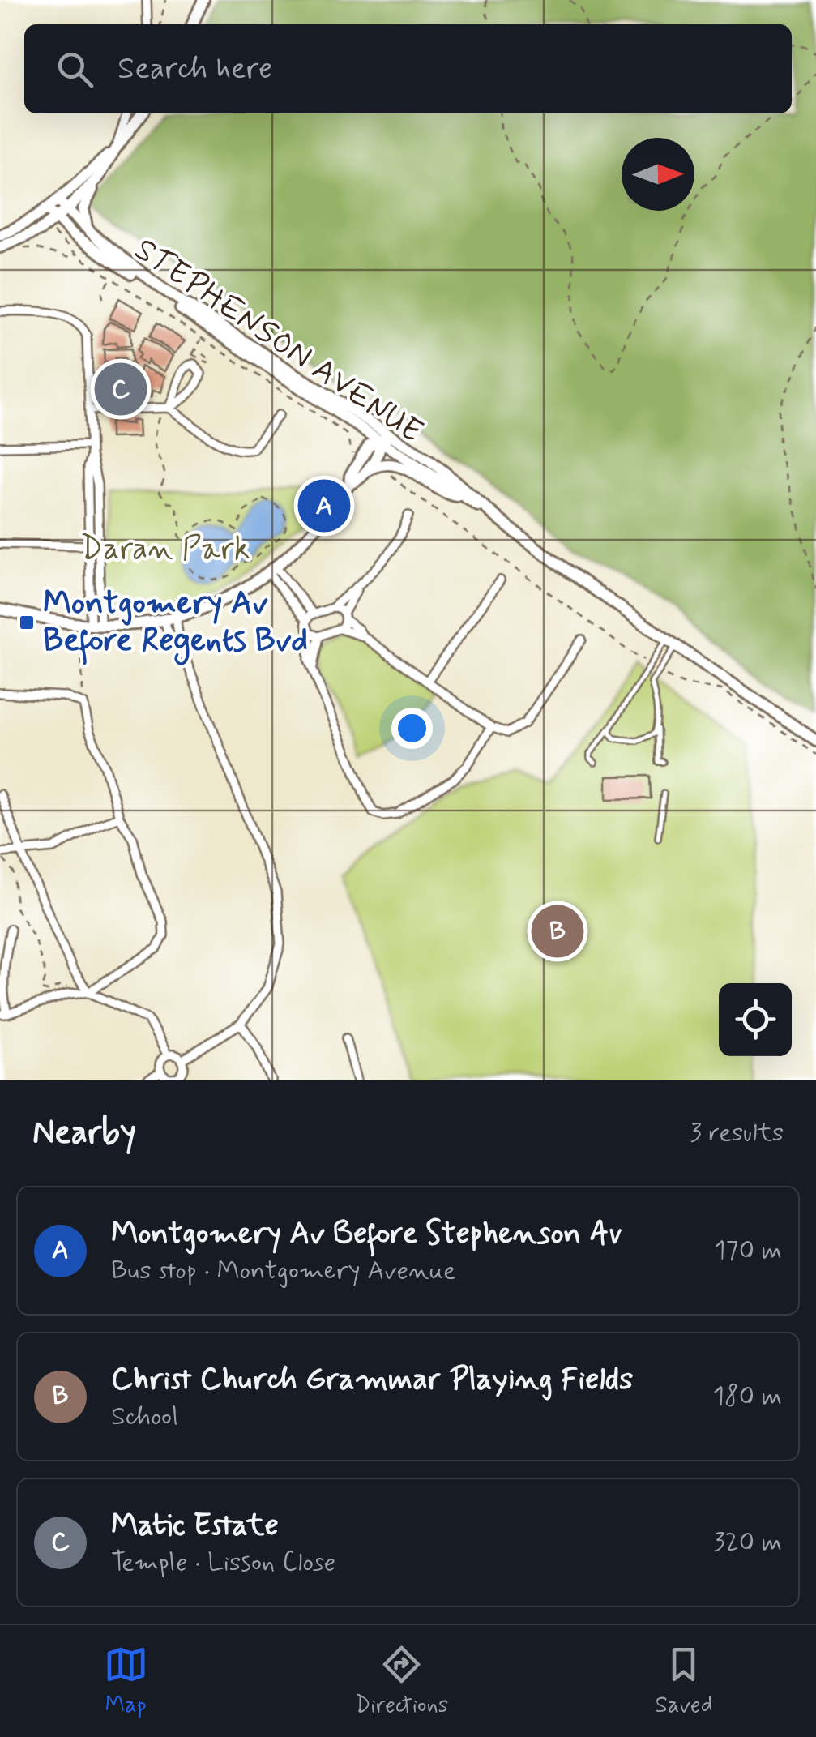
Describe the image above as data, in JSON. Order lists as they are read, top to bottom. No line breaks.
{"streets":{"main road":["STEPHENSON AVENUE"]},"parks":["Daran Park"],"places":{"transit":["Montgomery Av Before Regents Bvd"]},"north":"right","page":{"search":"Search here","pins":["C","A","B"],"heading":["Nearby","3 results"],"list":[{"mark":"A","name":"Montgomery Av Before Stephenson Av","note":"Bus stop · Montgomery Avenue","value":"170 m"},{"mark":"B","name":"Christ Church Grammar Playing Fields","note":"School","value":"180 m"},{"mark":"C","name":"Matic Estate","note":"Temple · Lisson Close","value":"320 m"}],"nav":["Map","Directions","Saved"]}}
